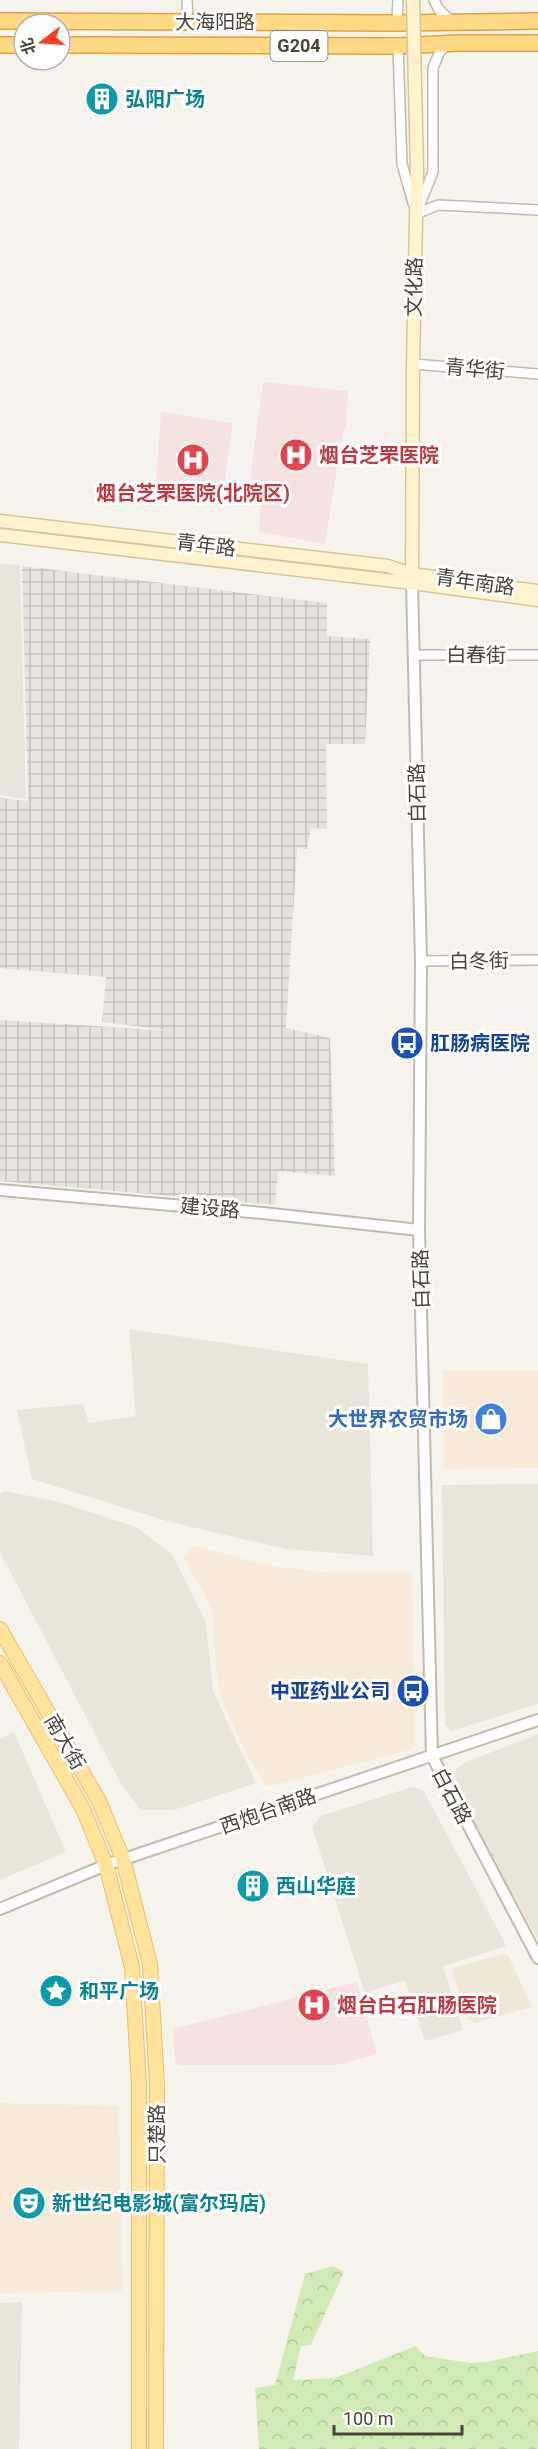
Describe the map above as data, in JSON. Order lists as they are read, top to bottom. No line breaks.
{"streets":{"highway":["大海阳路","G204"],"main road":["文化路","青年路","青年南路","南大街","只楚路"],"street":["青华街","白春街","白石路","白冬街","建设路","西炮台南路"]},"crossings":[["文化路","青华街"],["文化路","青年路"],["文化路","青年南路"],["文化路","白石路"],["青年路","青年南路"],["青年路","白石路"],["青年南路","白石路"],["白春街","白石路"],["白石路","白冬街"],["白石路","建设路"],["白石路","西炮台南路"],["南大街","西炮台南路"],["南大街","只楚路"],["西炮台南路","只楚路"]],"places":{"building":["弘阳广场","西山华庭"],"hospital":["烟台芝罘医院","烟台芝罘医院(北院区)","烟台白石肛肠医院"],"bus stop":["肛肠病医院","中亚药业公司"],"shop":["大世界农贸市场"],"place":["和平广场"],"theatre":["新世纪电影城(富尔玛店)"]},"scale_bar":"100 m","north":"left"}
